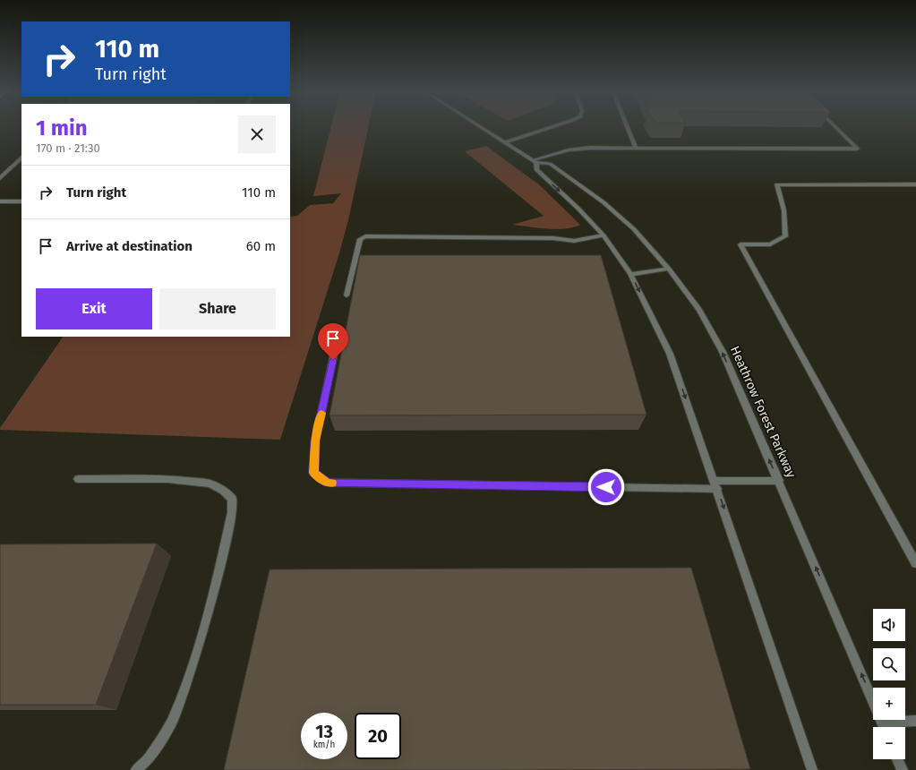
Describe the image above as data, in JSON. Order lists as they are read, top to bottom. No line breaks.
{"streets":{"street":["Heathrow Forest Parkway"]},"page":{"turn":["110 m","Turn right"],"heading":["1 min","170 m · 21:30"],"list":[{"name":"Turn right","value":"110 m"},{"name":"Arrive at destination","value":"60 m"}],"buttons":["Exit","Share"],"map_buttons":["+","−"],"speed":"13 km/h","limit":"20"}}
